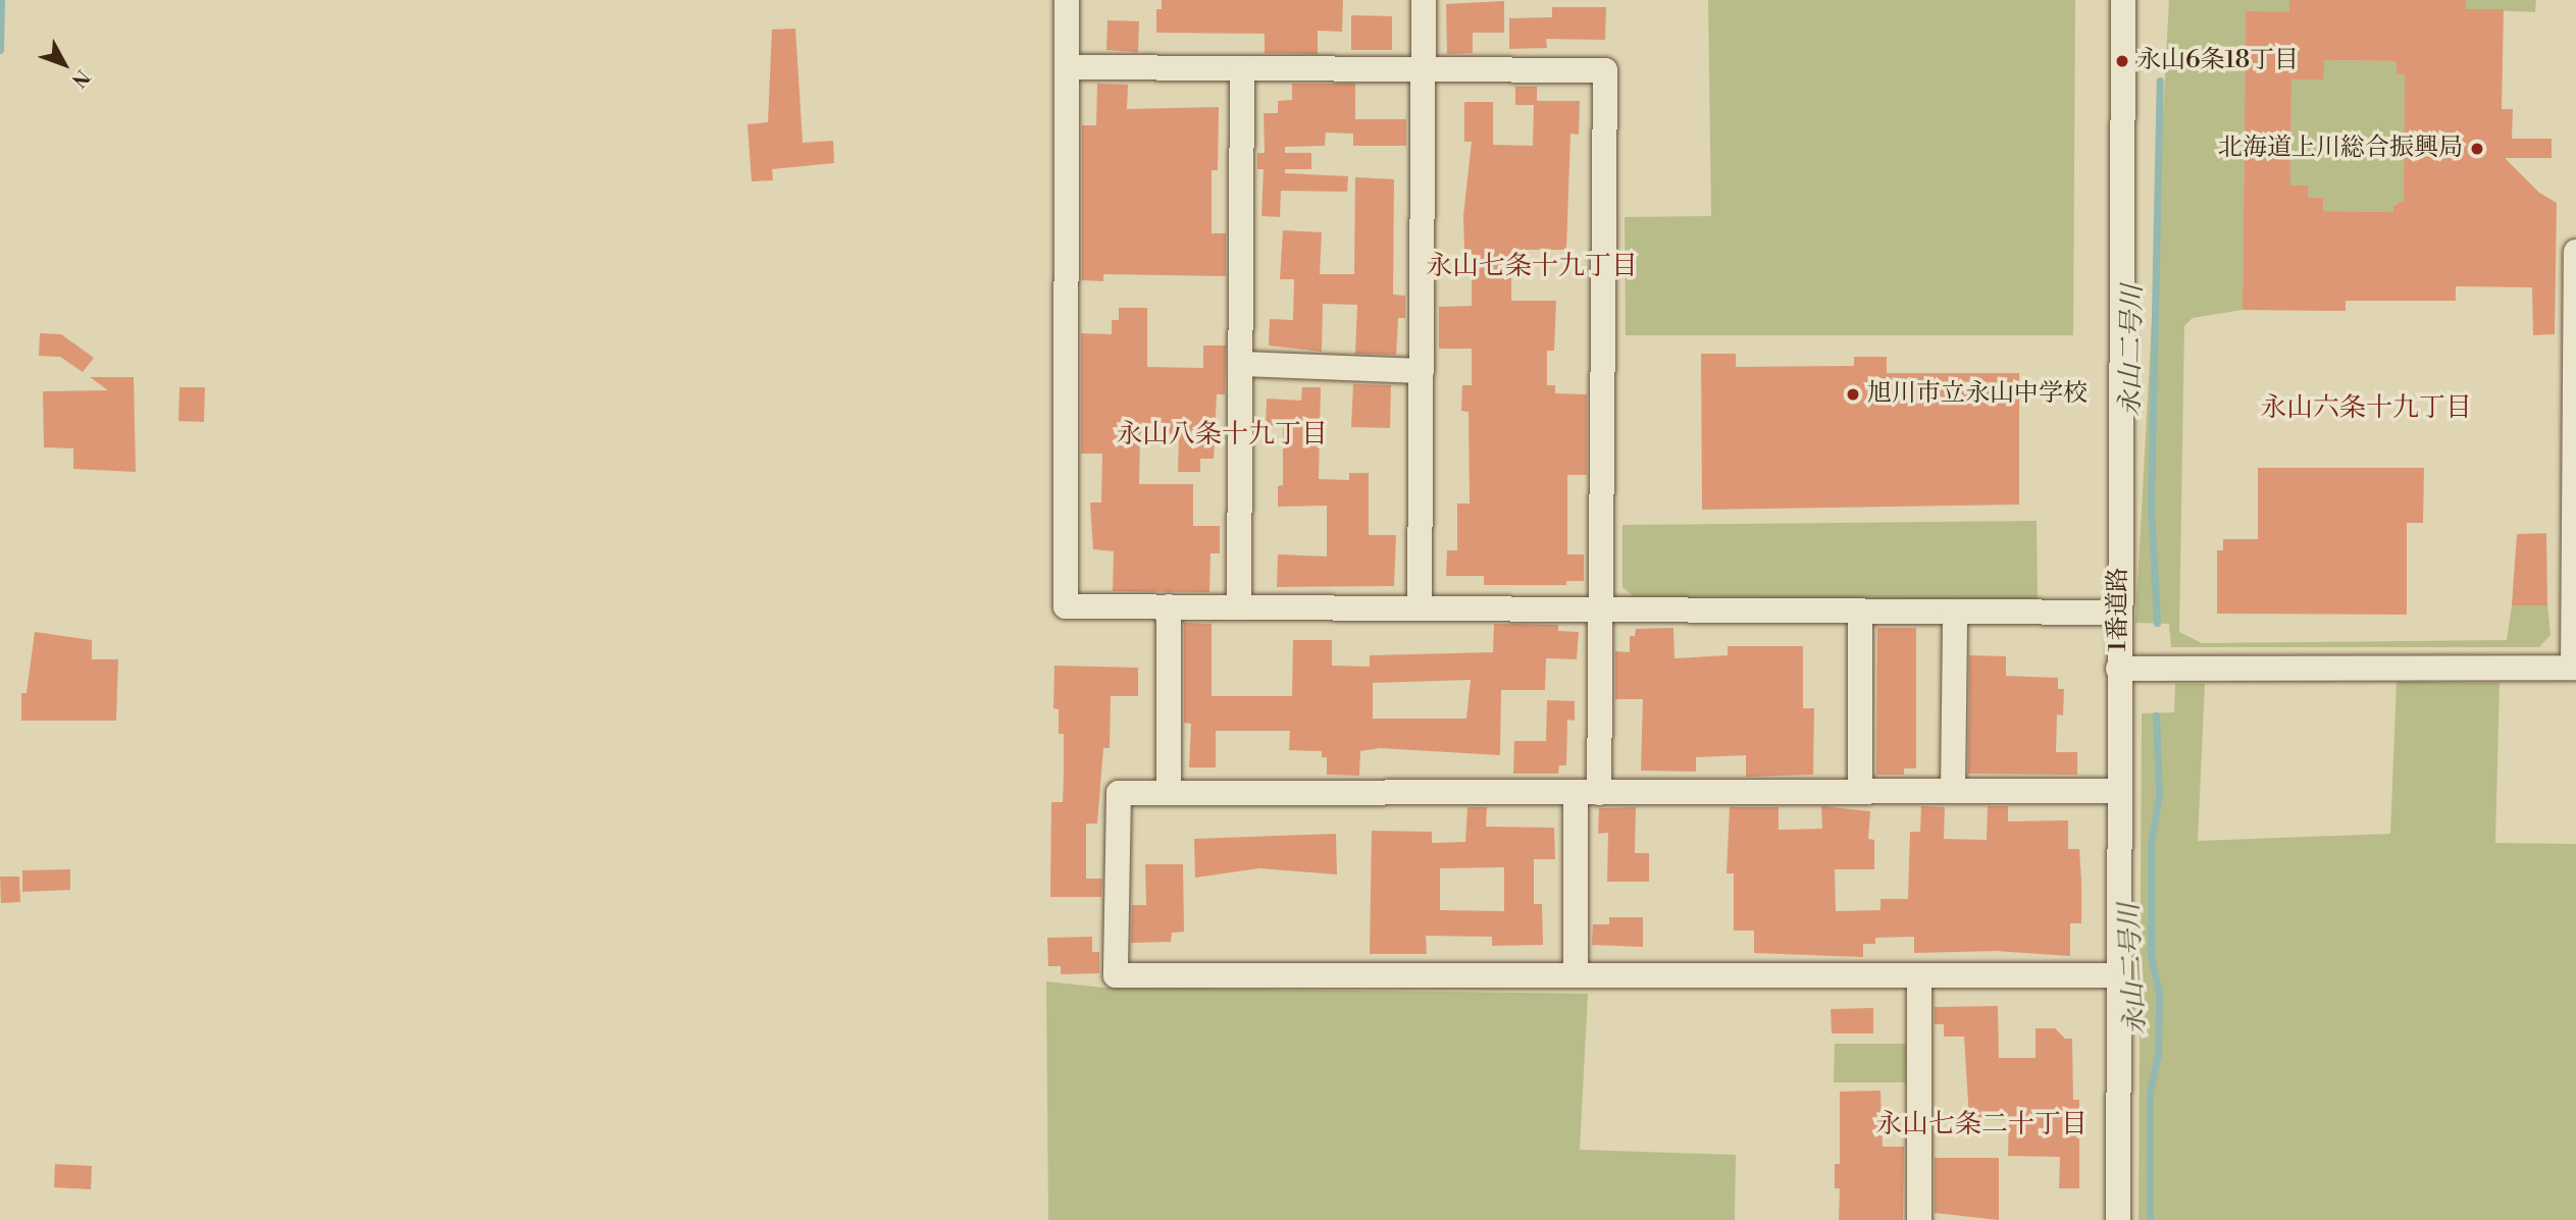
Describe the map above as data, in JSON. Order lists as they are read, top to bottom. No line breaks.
{"streets":{"street":["1番道路"]},"districts":["永山七条十九丁目","永山六条十九丁目","永山八条十九丁目","永山七条二十丁目"],"water":["永山二号川"],"places":["永山6条18丁目","北海道上川総合振興局","旭川市立永山中学校"],"north":"bottom right"}
